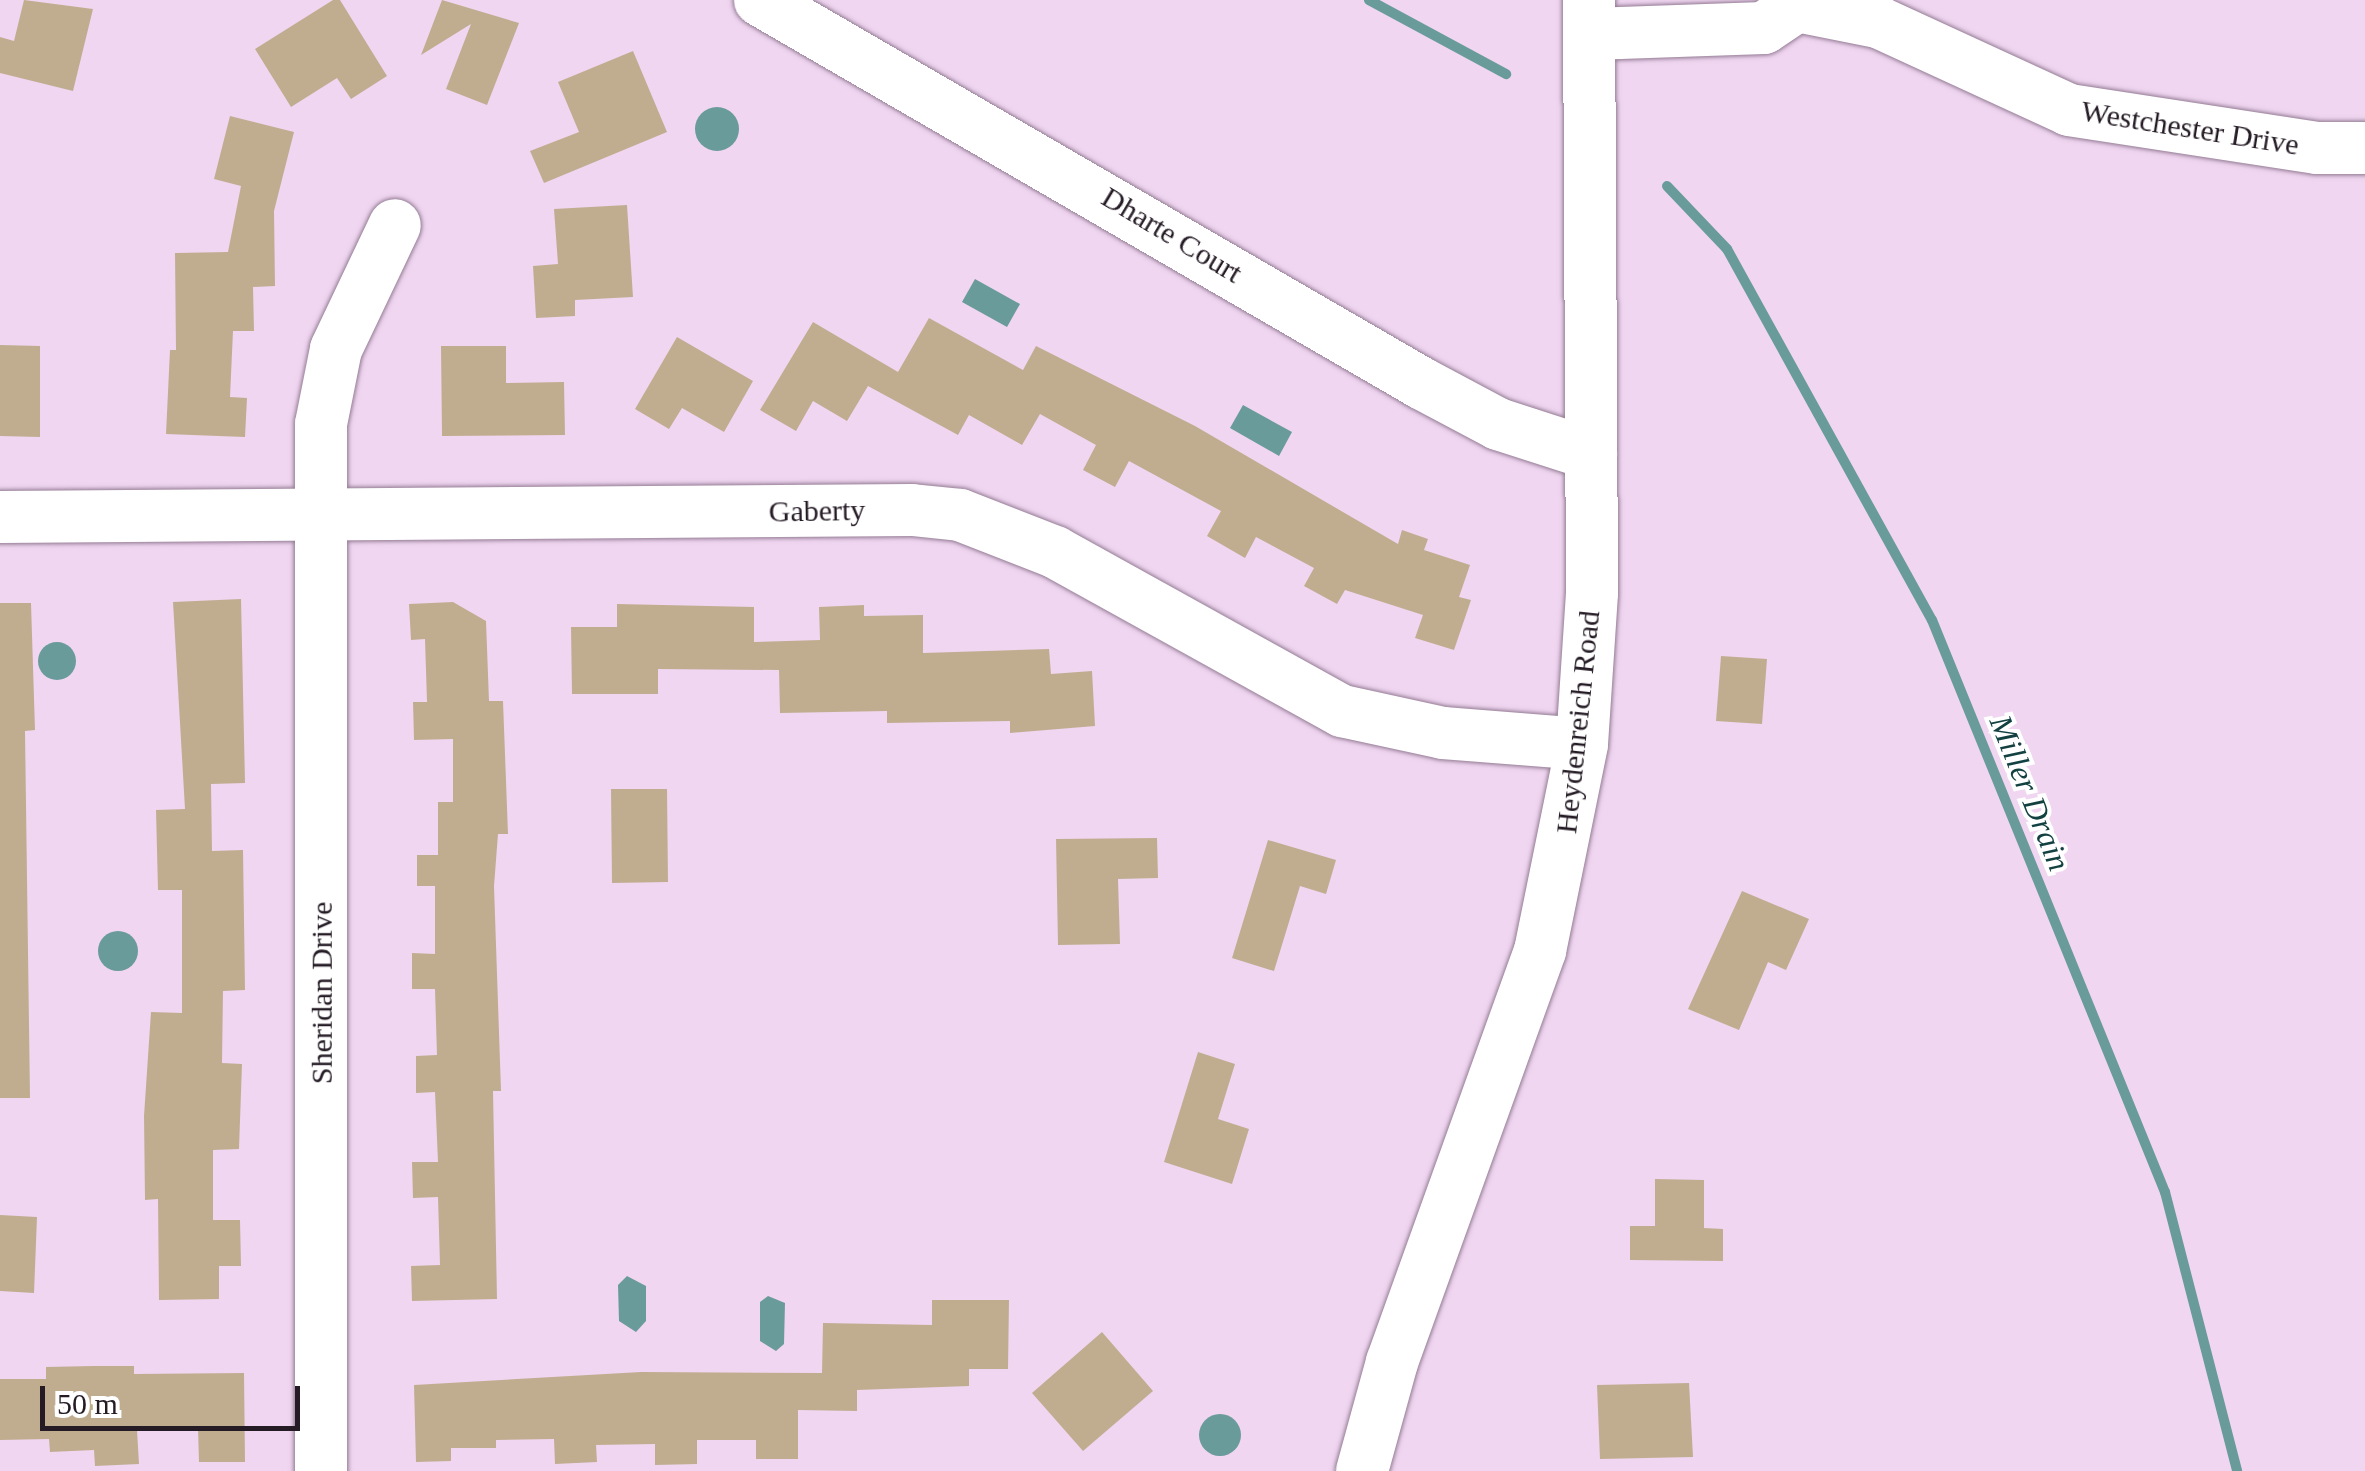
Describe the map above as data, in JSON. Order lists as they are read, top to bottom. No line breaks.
{"streets":{"street":["Westchester Drive","Dharte Court","Gaberty","Heydenreich Road","Sheridan Drive"]},"crossings":[["Westchester Drive","Heydenreich Road"],["Dharte Court","Heydenreich Road"],["Gaberty","Heydenreich Road"],["Gaberty","Sheridan Drive"]],"water":["Miller Drain"],"scale_bar":"50 m"}
